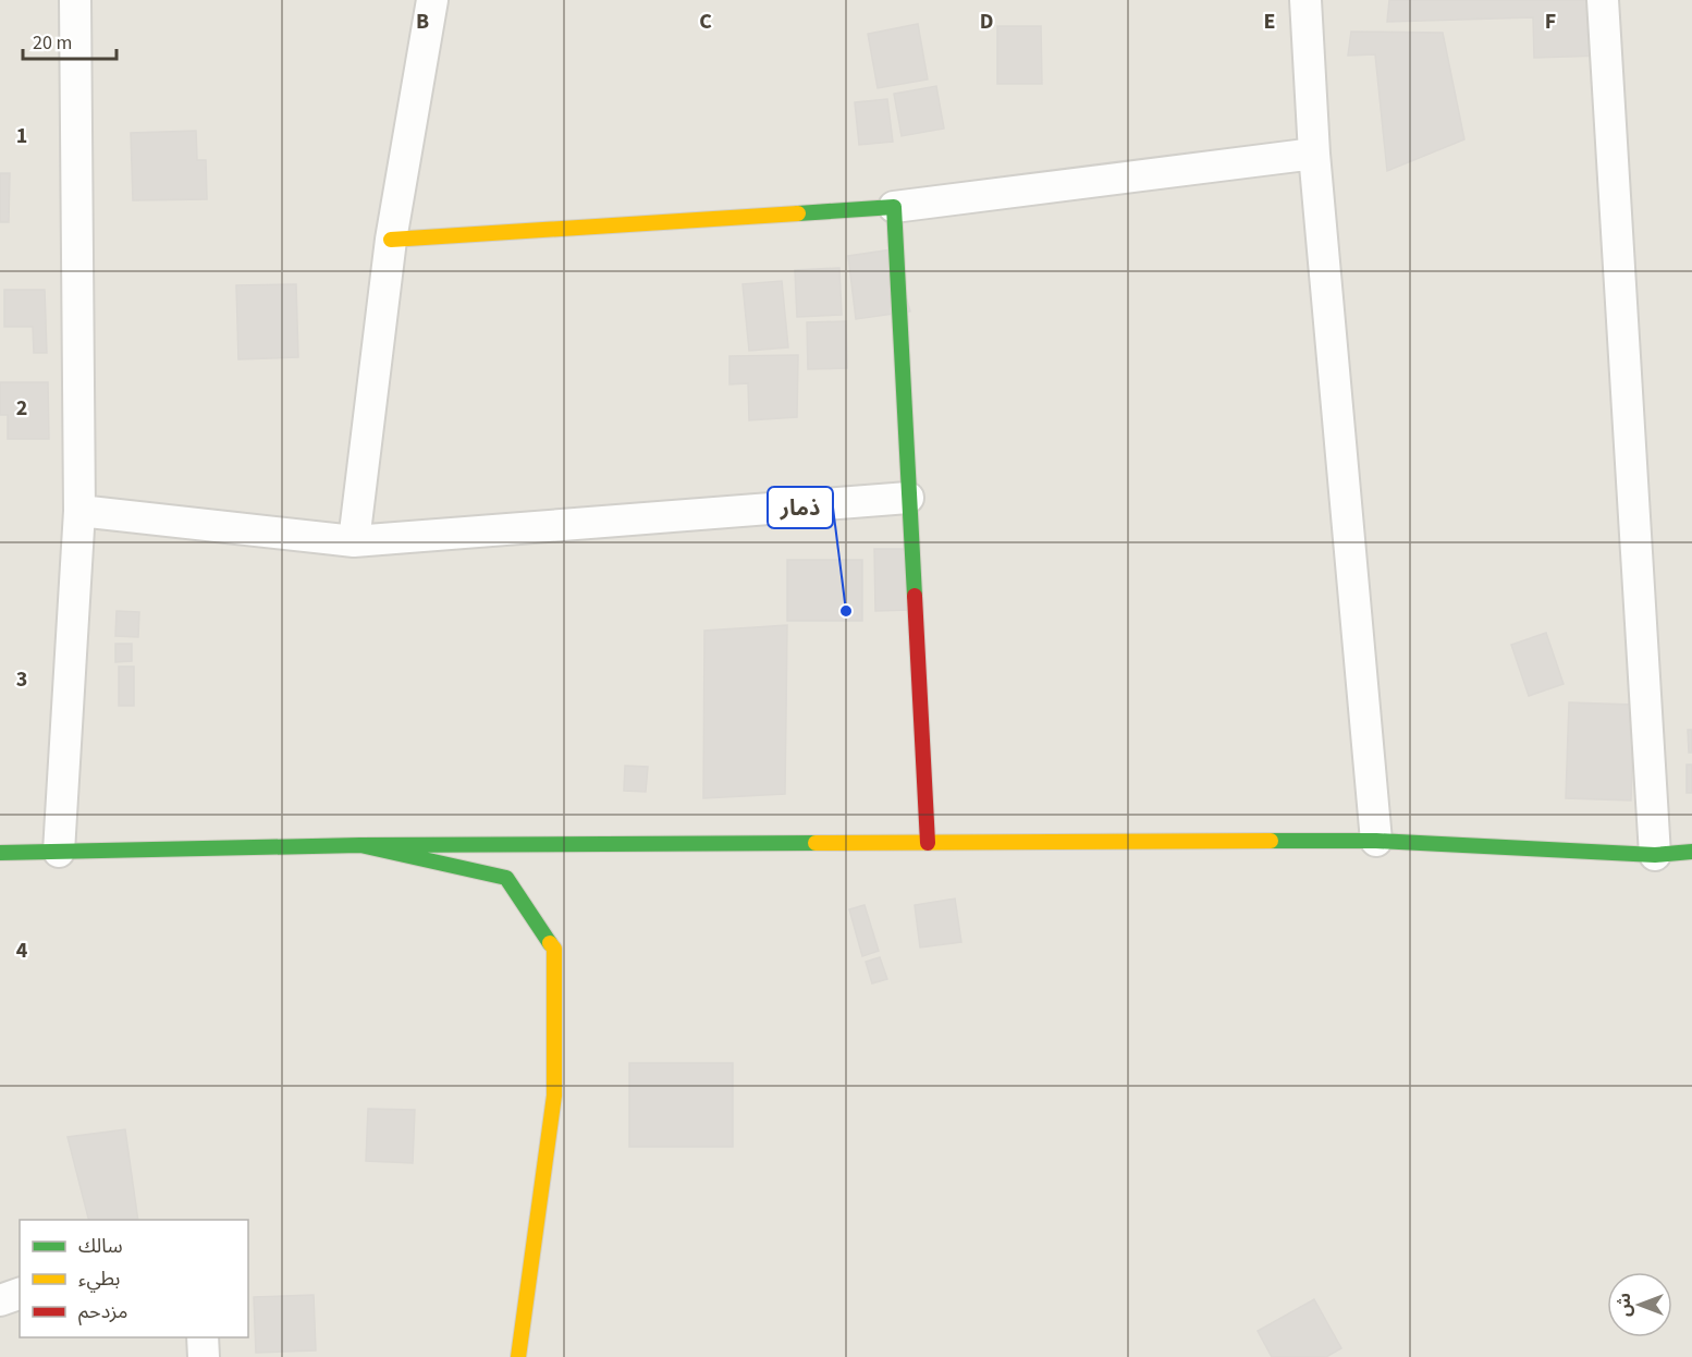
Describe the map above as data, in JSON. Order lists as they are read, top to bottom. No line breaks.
{"places":["ذمار"],"legend":["سالك","بطيء","مزدحم"],"scale_bar":"20 m","north":"left","grid":{"columns":["B","C","D","E","F"],"rows":["1","2","3","4"]}}
